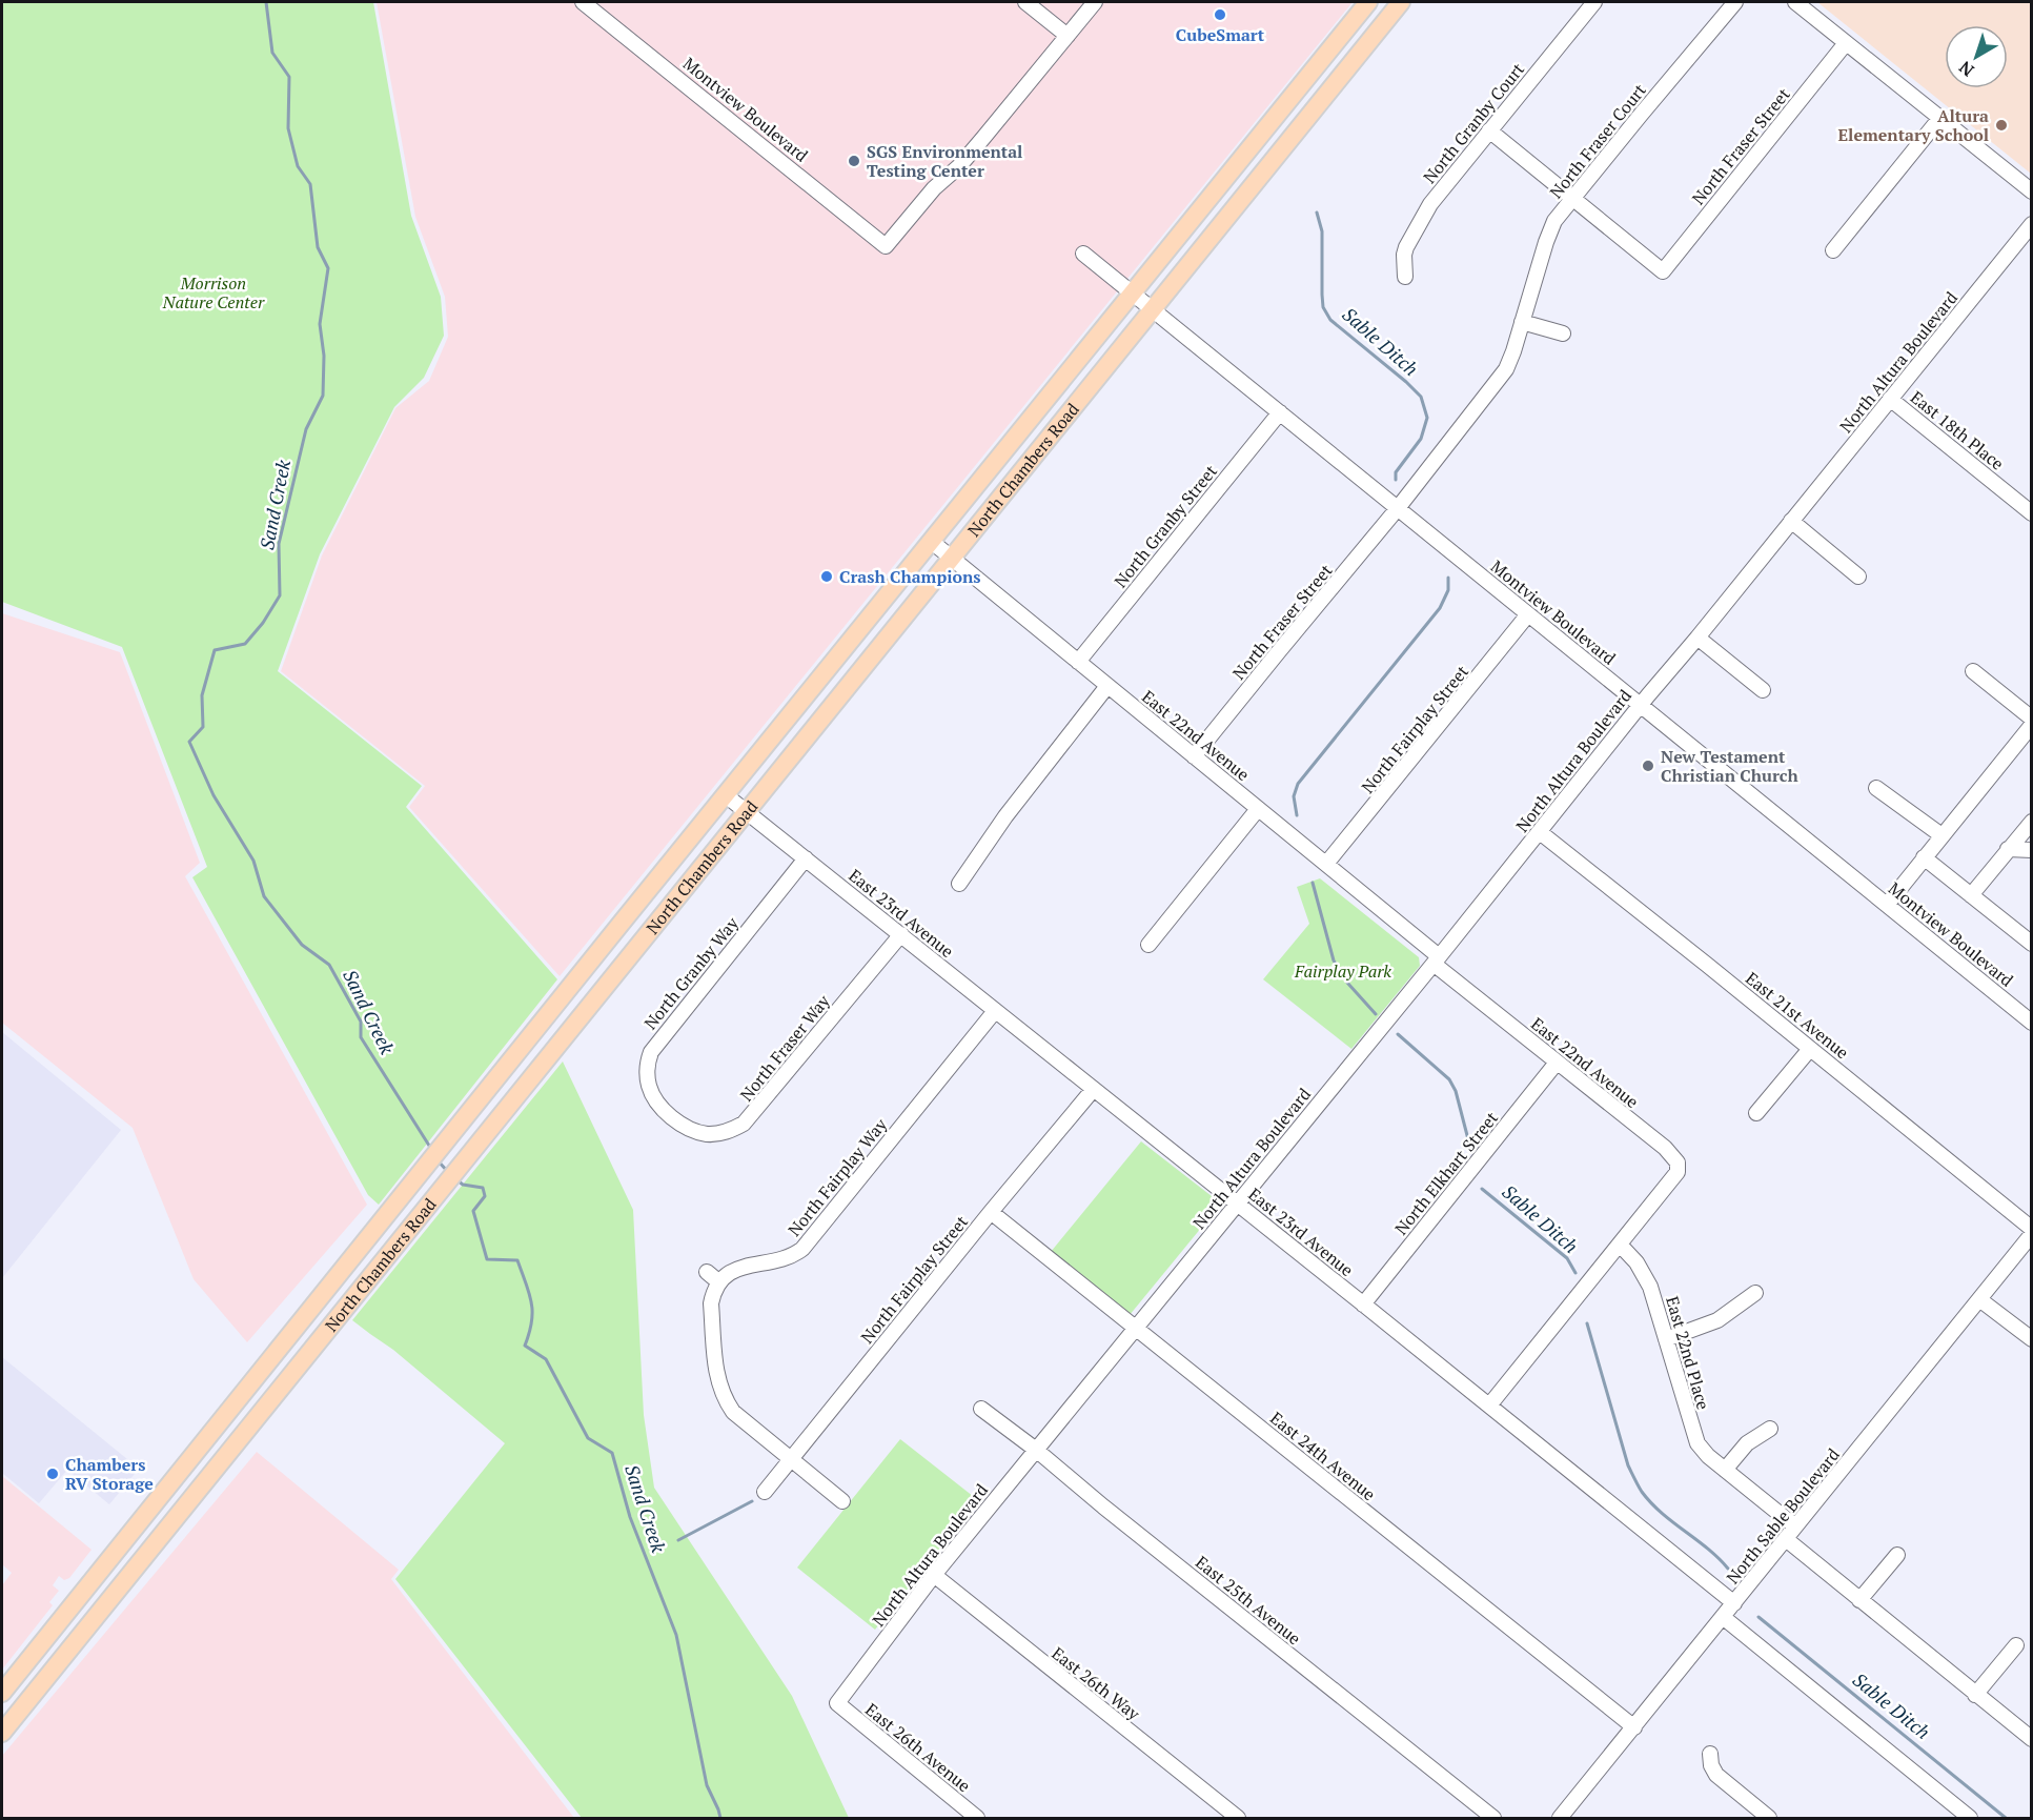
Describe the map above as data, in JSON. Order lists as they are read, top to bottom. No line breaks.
{"streets":{"main road":["North Chambers Road"],"street":["Montview Boulevard","North Granby Court","North Fraser Court","North Fraser Street","North Altura Boulevard","East 18th Place","North Granby Street","North Fairplay Street","East 22nd Avenue","East 23rd Avenue","North Granby Way","East 21st Avenue","North Fraser Way","North Elkhart Street","North Fairplay Way","East 22nd Place","East 24th Avenue","North Sable Boulevard","East 25th Avenue","East 26th Way","East 26th Avenue"]},"crossings":[["Montview Boulevard","North Fraser Court"],["Montview Boulevard","North Fraser Street"],["Montview Boulevard","North Altura Boulevard"],["Montview Boulevard","North Chambers Road"],["Montview Boulevard","North Granby Street"],["Montview Boulevard","North Fairplay Street"],["North Fraser Court","North Fraser Street"],["North Fraser Street","East 22nd Avenue"],["North Altura Boulevard","East 18th Place"],["North Altura Boulevard","East 22nd Avenue"],["North Altura Boulevard","East 23rd Avenue"],["North Altura Boulevard","East 21st Avenue"],["North Altura Boulevard","East 24th Avenue"],["North Altura Boulevard","East 25th Avenue"],["North Altura Boulevard","East 26th Way"],["North Altura Boulevard","East 26th Avenue"],["North Chambers Road","East 22nd Avenue"],["North Chambers Road","East 23rd Avenue"],["North Granby Street","East 22nd Avenue"],["North Fairplay Street","East 22nd Avenue"],["North Fairplay Street","East 23rd Avenue"],["North Fairplay Street","East 24th Avenue"],["East 22nd Avenue","North Elkhart Street"],["East 22nd Avenue","East 22nd Place"],["East 23rd Avenue","North Granby Way"],["East 23rd Avenue","North Fraser Way"],["East 23rd Avenue","North Elkhart Street"],["East 23rd Avenue","North Fairplay Way"],["East 23rd Avenue","North Sable Boulevard"],["North Granby Way","North Fraser Way"],["East 22nd Place","North Sable Boulevard"],["East 24th Avenue","North Sable Boulevard"]],"water":["Sable Ditch","Sand Creek"],"parks":["Morrison Nature Center","Fairplay Park"],"places":["CubeSmart","Altura Elementary School","SGS Environmental Testing Center","Crash Champions","New Testament Christian Church","Chambers RV Storage"],"north":"bottom left"}
